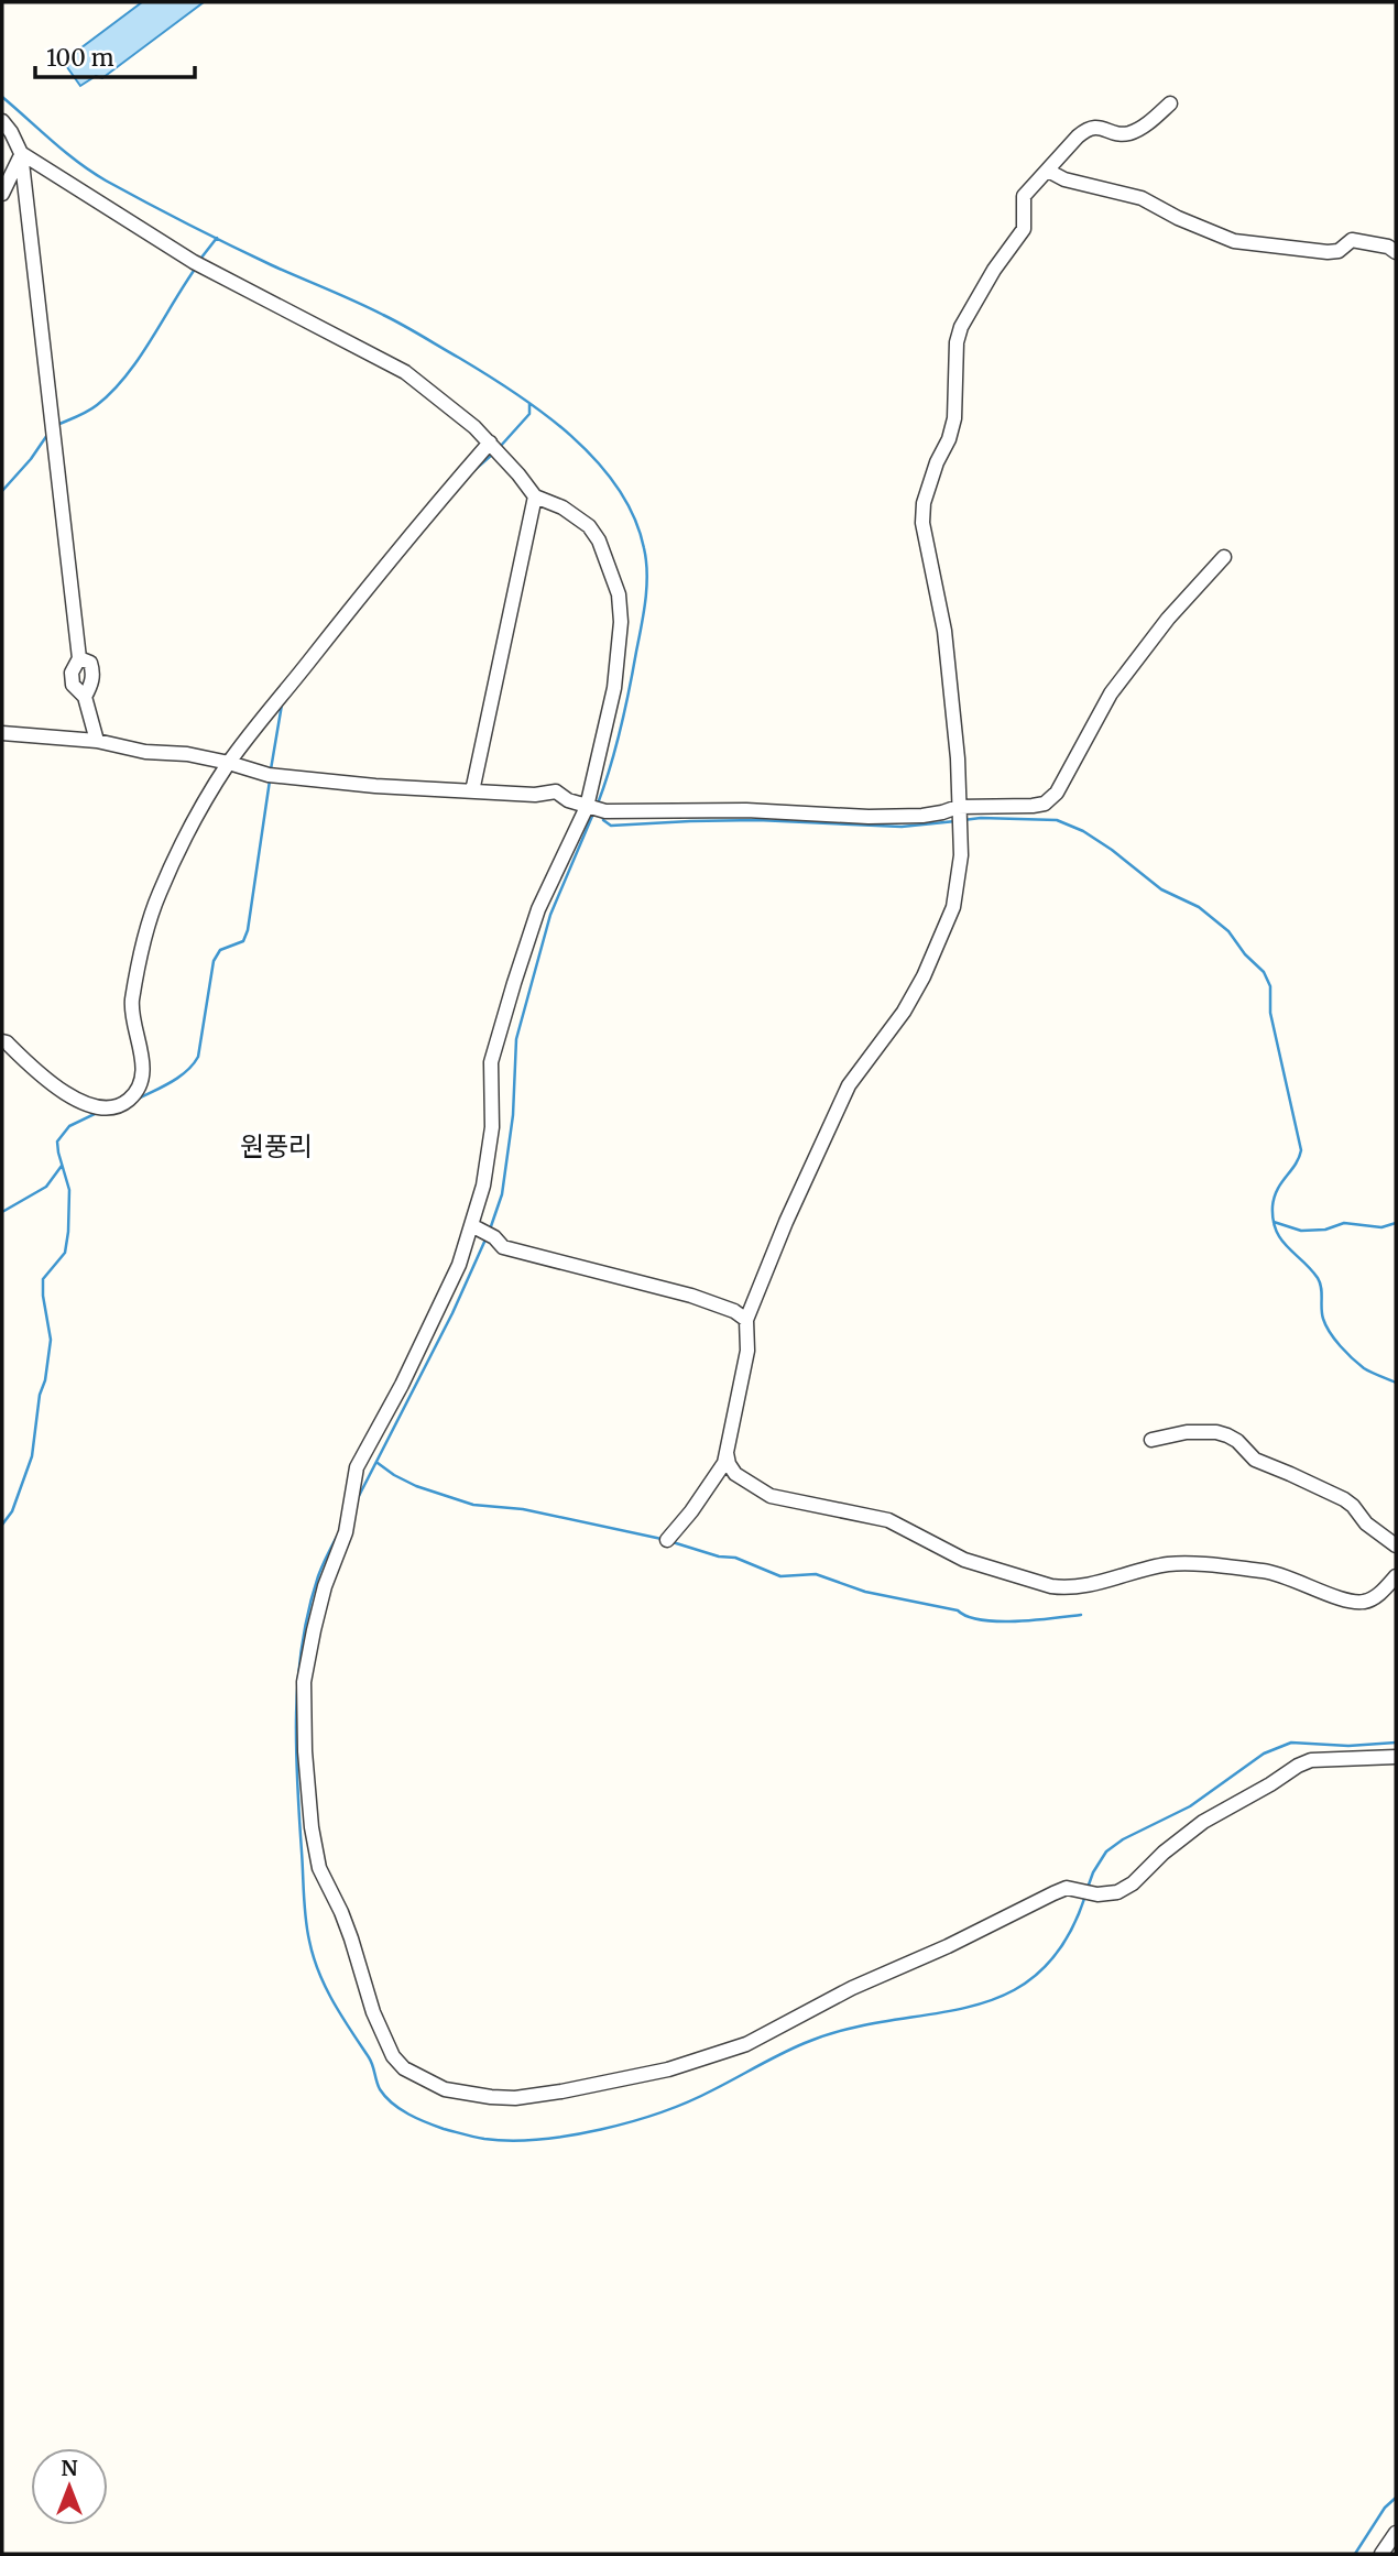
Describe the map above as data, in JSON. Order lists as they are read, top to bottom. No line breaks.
{"districts":["원풍리"],"scale_bar":"100 m","north":"top"}
